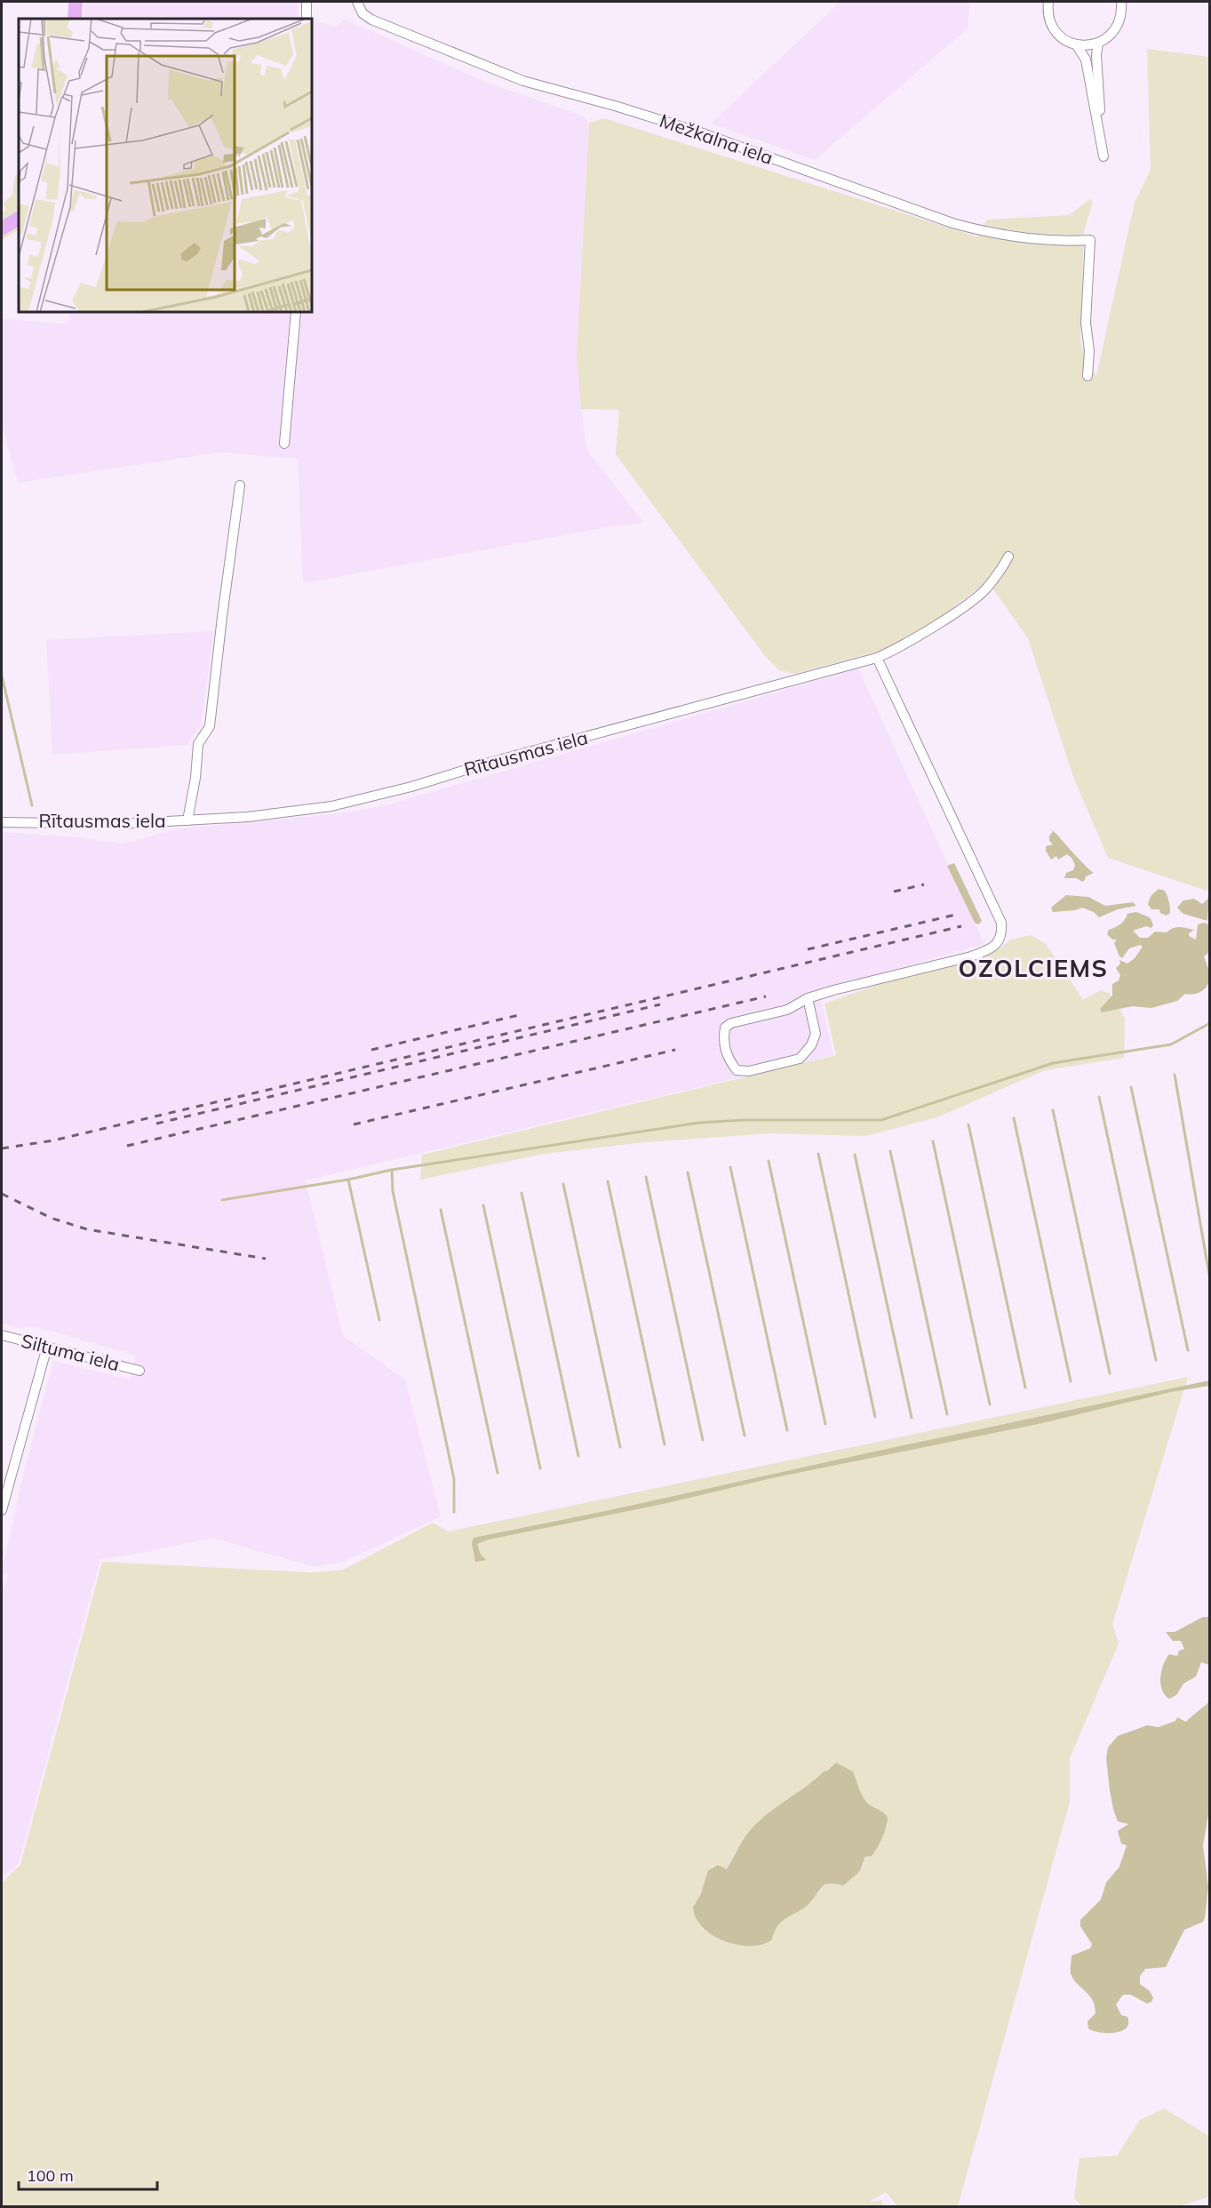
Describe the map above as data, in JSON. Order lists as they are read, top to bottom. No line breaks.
{"streets":{"street":["Mežkalna iela","Rītausmas iela","Siltuma iela"]},"districts":["OZOLCIEMS"],"scale_bar":"100 m"}
